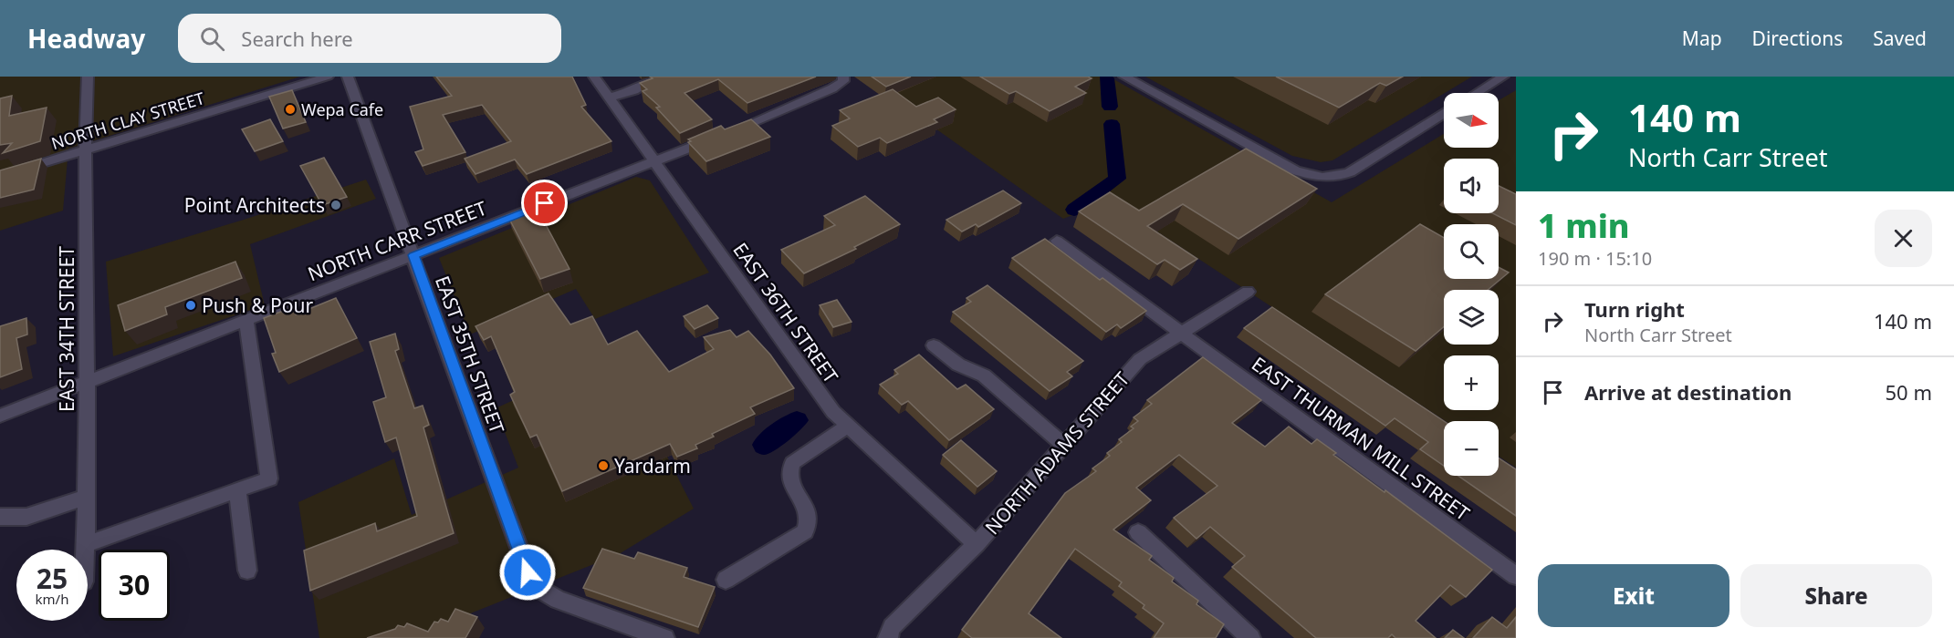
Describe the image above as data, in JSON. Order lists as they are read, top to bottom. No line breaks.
{"streets":{"street":["NORTH CLAY STREET","NORTH CARR STREET","EAST 36TH STREET","EAST 34TH STREET","EAST 35TH STREET","EAST THURMAN MILL STREET","NORTH ADAMS STREET"]},"crossings":[["NORTH CLAY STREET","EAST 34TH STREET"],["NORTH CARR STREET","EAST 36TH STREET"],["NORTH CARR STREET","EAST 34TH STREET"],["NORTH CARR STREET","EAST 35TH STREET"],["EAST 36TH STREET","NORTH ADAMS STREET"],["EAST THURMAN MILL STREET","NORTH ADAMS STREET"]],"places":["Wepa Cafe","Point Architects","Push & Pour","Yardarm"],"north":"right","page":{"header":"Headway","search":"Search here","nav":["Map","Directions","Saved"],"turn":["140 m","North Carr Street"],"map_buttons":["+","−"],"heading":["1 min","190 m · 15:10"],"list":[{"name":"Turn right","note":"North Carr Street","value":"140 m"},{"name":"Arrive at destination","value":"50 m"}],"speed":"25 km/h","limit":"30","buttons":["Exit","Share"]}}
